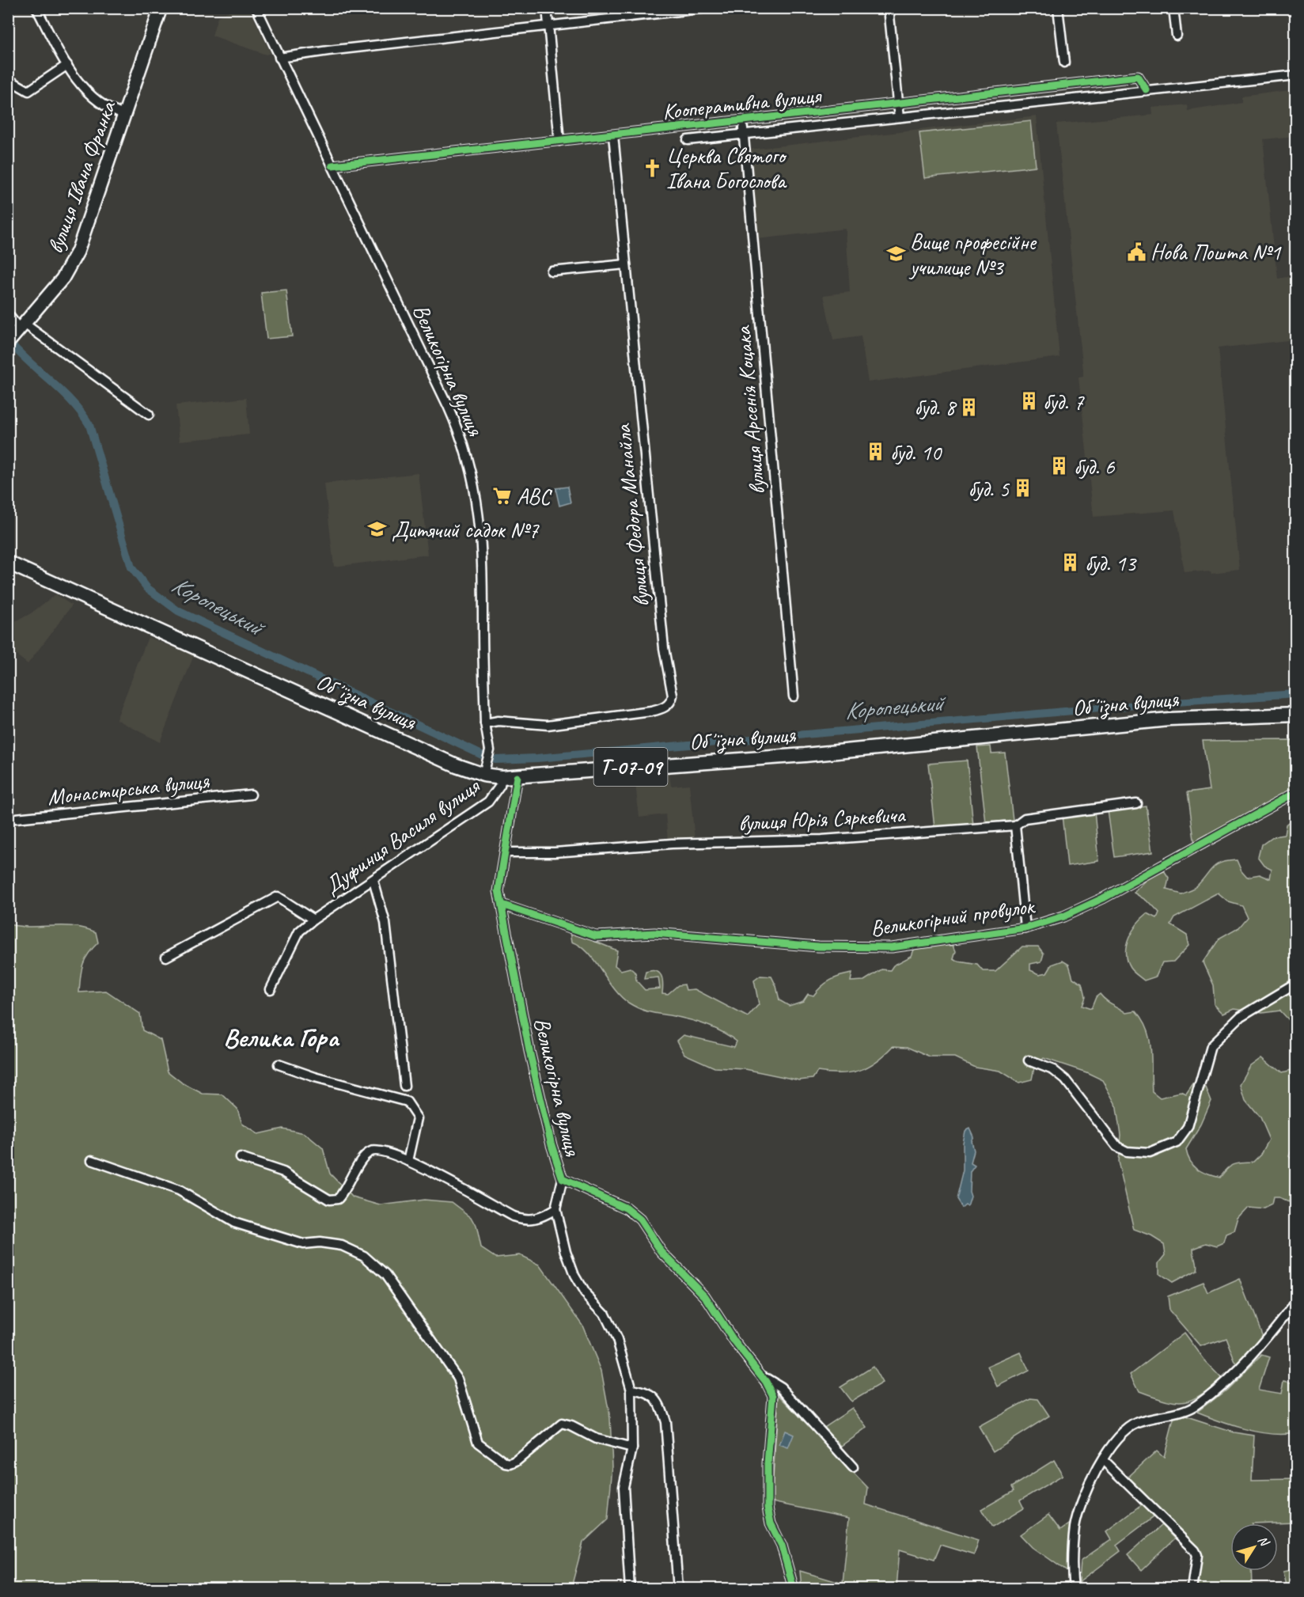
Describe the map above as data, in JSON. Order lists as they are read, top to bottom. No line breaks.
{"streets":{"main road":["вулиця Івана Франка","Обʼїзна вулиця","Т-07-09"],"street":["Кооперативна вулиця","Великогірна вулиця","вулиця Арсенія Коцака","вулиця Федора Манайла","Монастирська вулиця","вулиця Юрія Сяркевича","Дуфинця Василя вулиця","Великогірний провулок"]},"crossings":[["Кооперативна вулиця","Великогірна вулиця"],["Кооперативна вулиця","вулиця Арсенія Коцака"],["Кооперативна вулиця","вулиця Федора Манайла"],["Великогірна вулиця","вулиця Федора Манайла"],["Великогірна вулиця","Обʼїзна вулиця"],["Великогірна вулиця","вулиця Юрія Сяркевича"],["Великогірна вулиця","Великогірний провулок"],["Обʼїзна вулиця","Дуфинця Василя вулиця"]],"districts":["Велика Гора"],"water":["Коропецький"],"places":{"church":["Церква Святого Івана Богослова"],"public building":["Нова Пошта №1"],"school or university":["Вище професійне училище №3","Дитячий садок №7"],"building":["буд. 7","буд. 8","буд. 10","буд. 6","буд. 5","буд. 13"],"supermarket":["АВС"]},"north":"top right"}
